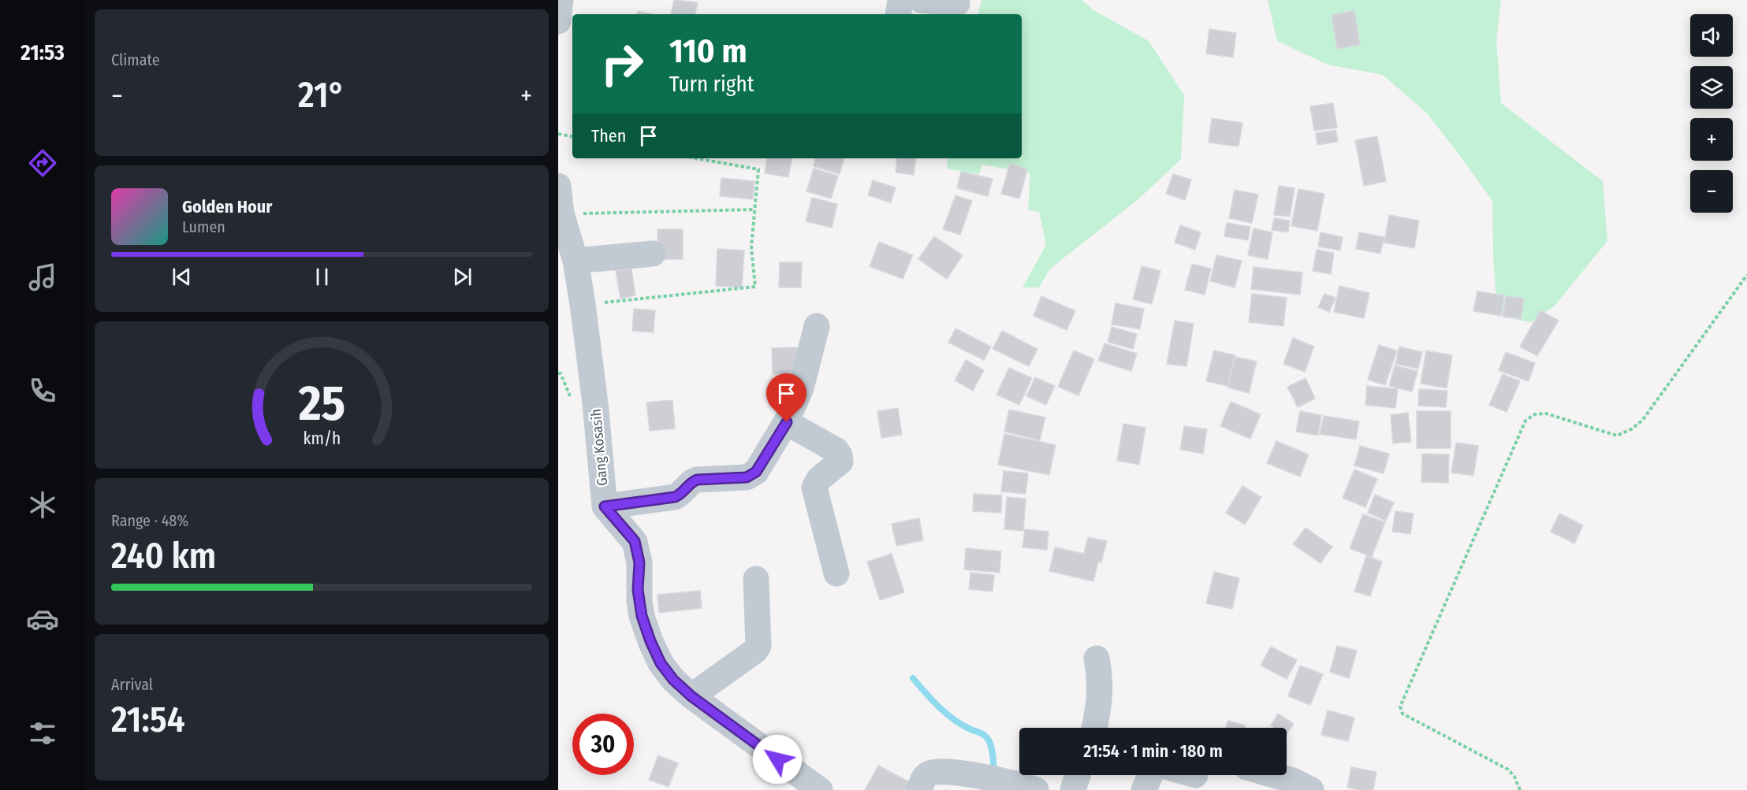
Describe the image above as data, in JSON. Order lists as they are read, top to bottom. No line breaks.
{"streets":{"street":["Gang Kosasih"]},"page":{"tabs":"21:53","tile":["Climate",["Range · 48%","240 km"],["Arrival","21:54"]],"map_buttons":["+","−"],"turn":["110 m","Turn right"],"heat":["−","21°","+"],"then":"Then","song":["Golden Hour","Lumen"],"limit":"30","trip":"21:54 · 1 min · 180 m","gauge":["25","km/h"]}}
